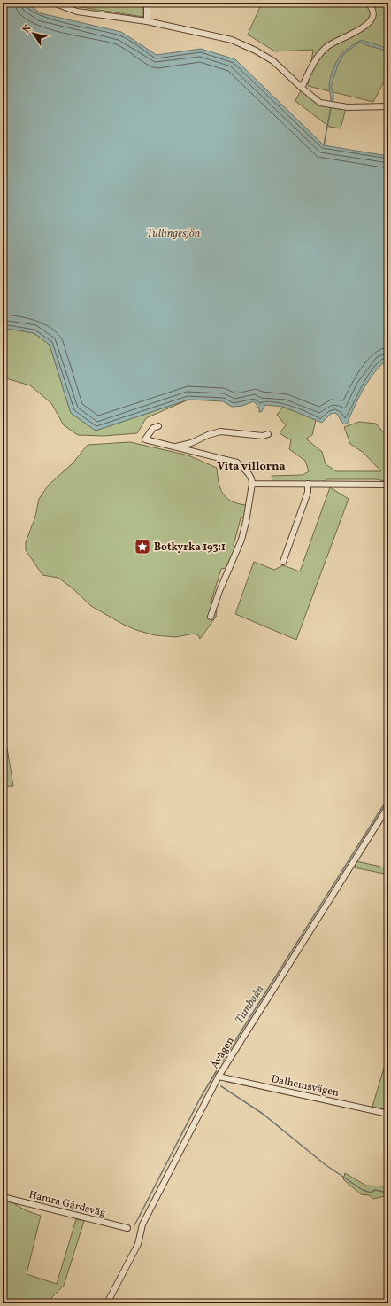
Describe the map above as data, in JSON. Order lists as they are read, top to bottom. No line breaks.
{"streets":{"street":["Åvägen","Dalhemsvägen","Hamra Gårdsväg"]},"crossings":[["Åvägen","Dalhemsvägen"]],"districts":["Vita villorna"],"water":["Tullingesjön","Tumbaån"],"places":{"place":["Botkyrka 193:1"]},"north":"top left"}
